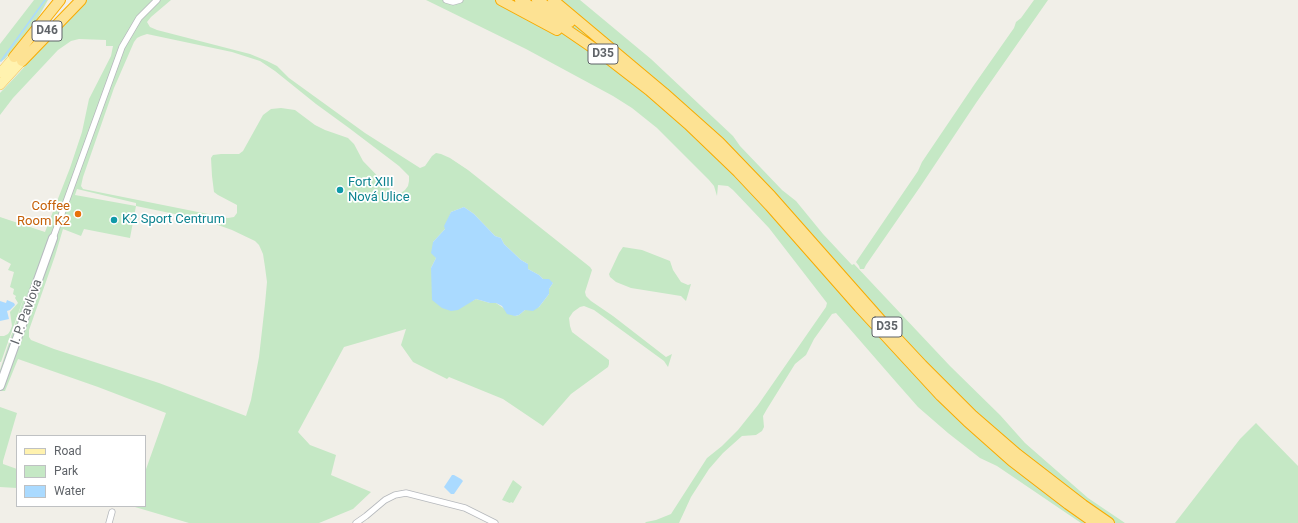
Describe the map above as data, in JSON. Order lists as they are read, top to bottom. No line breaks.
{"streets":{"highway":["D46","D35"],"street":["I. P. Pavlova"]},"places":["Fort XIII Nová Ulice","Coffee Room K2","K2 Sport Centrum"],"legend":["Road","Park","Water"]}
